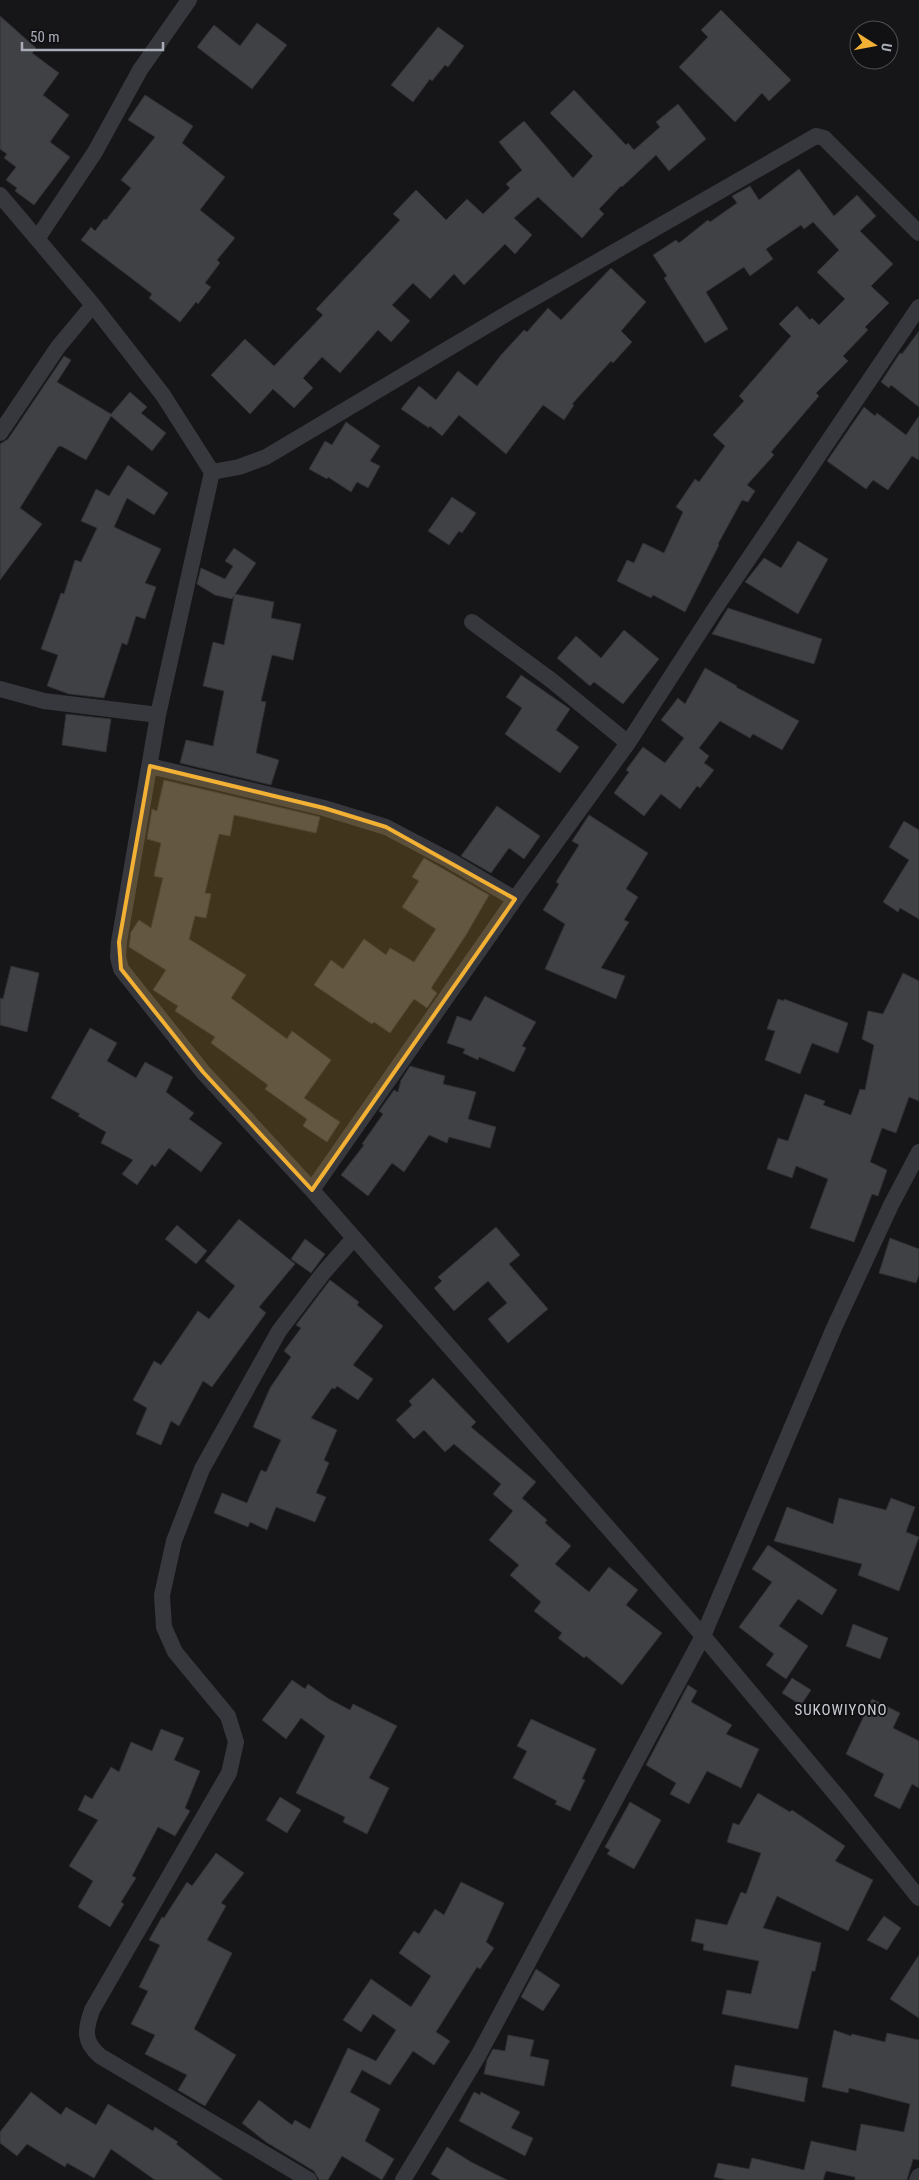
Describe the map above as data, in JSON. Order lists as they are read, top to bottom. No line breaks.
{"districts":["SUKOWIYONO"],"scale_bar":"50 m","north":"right"}
